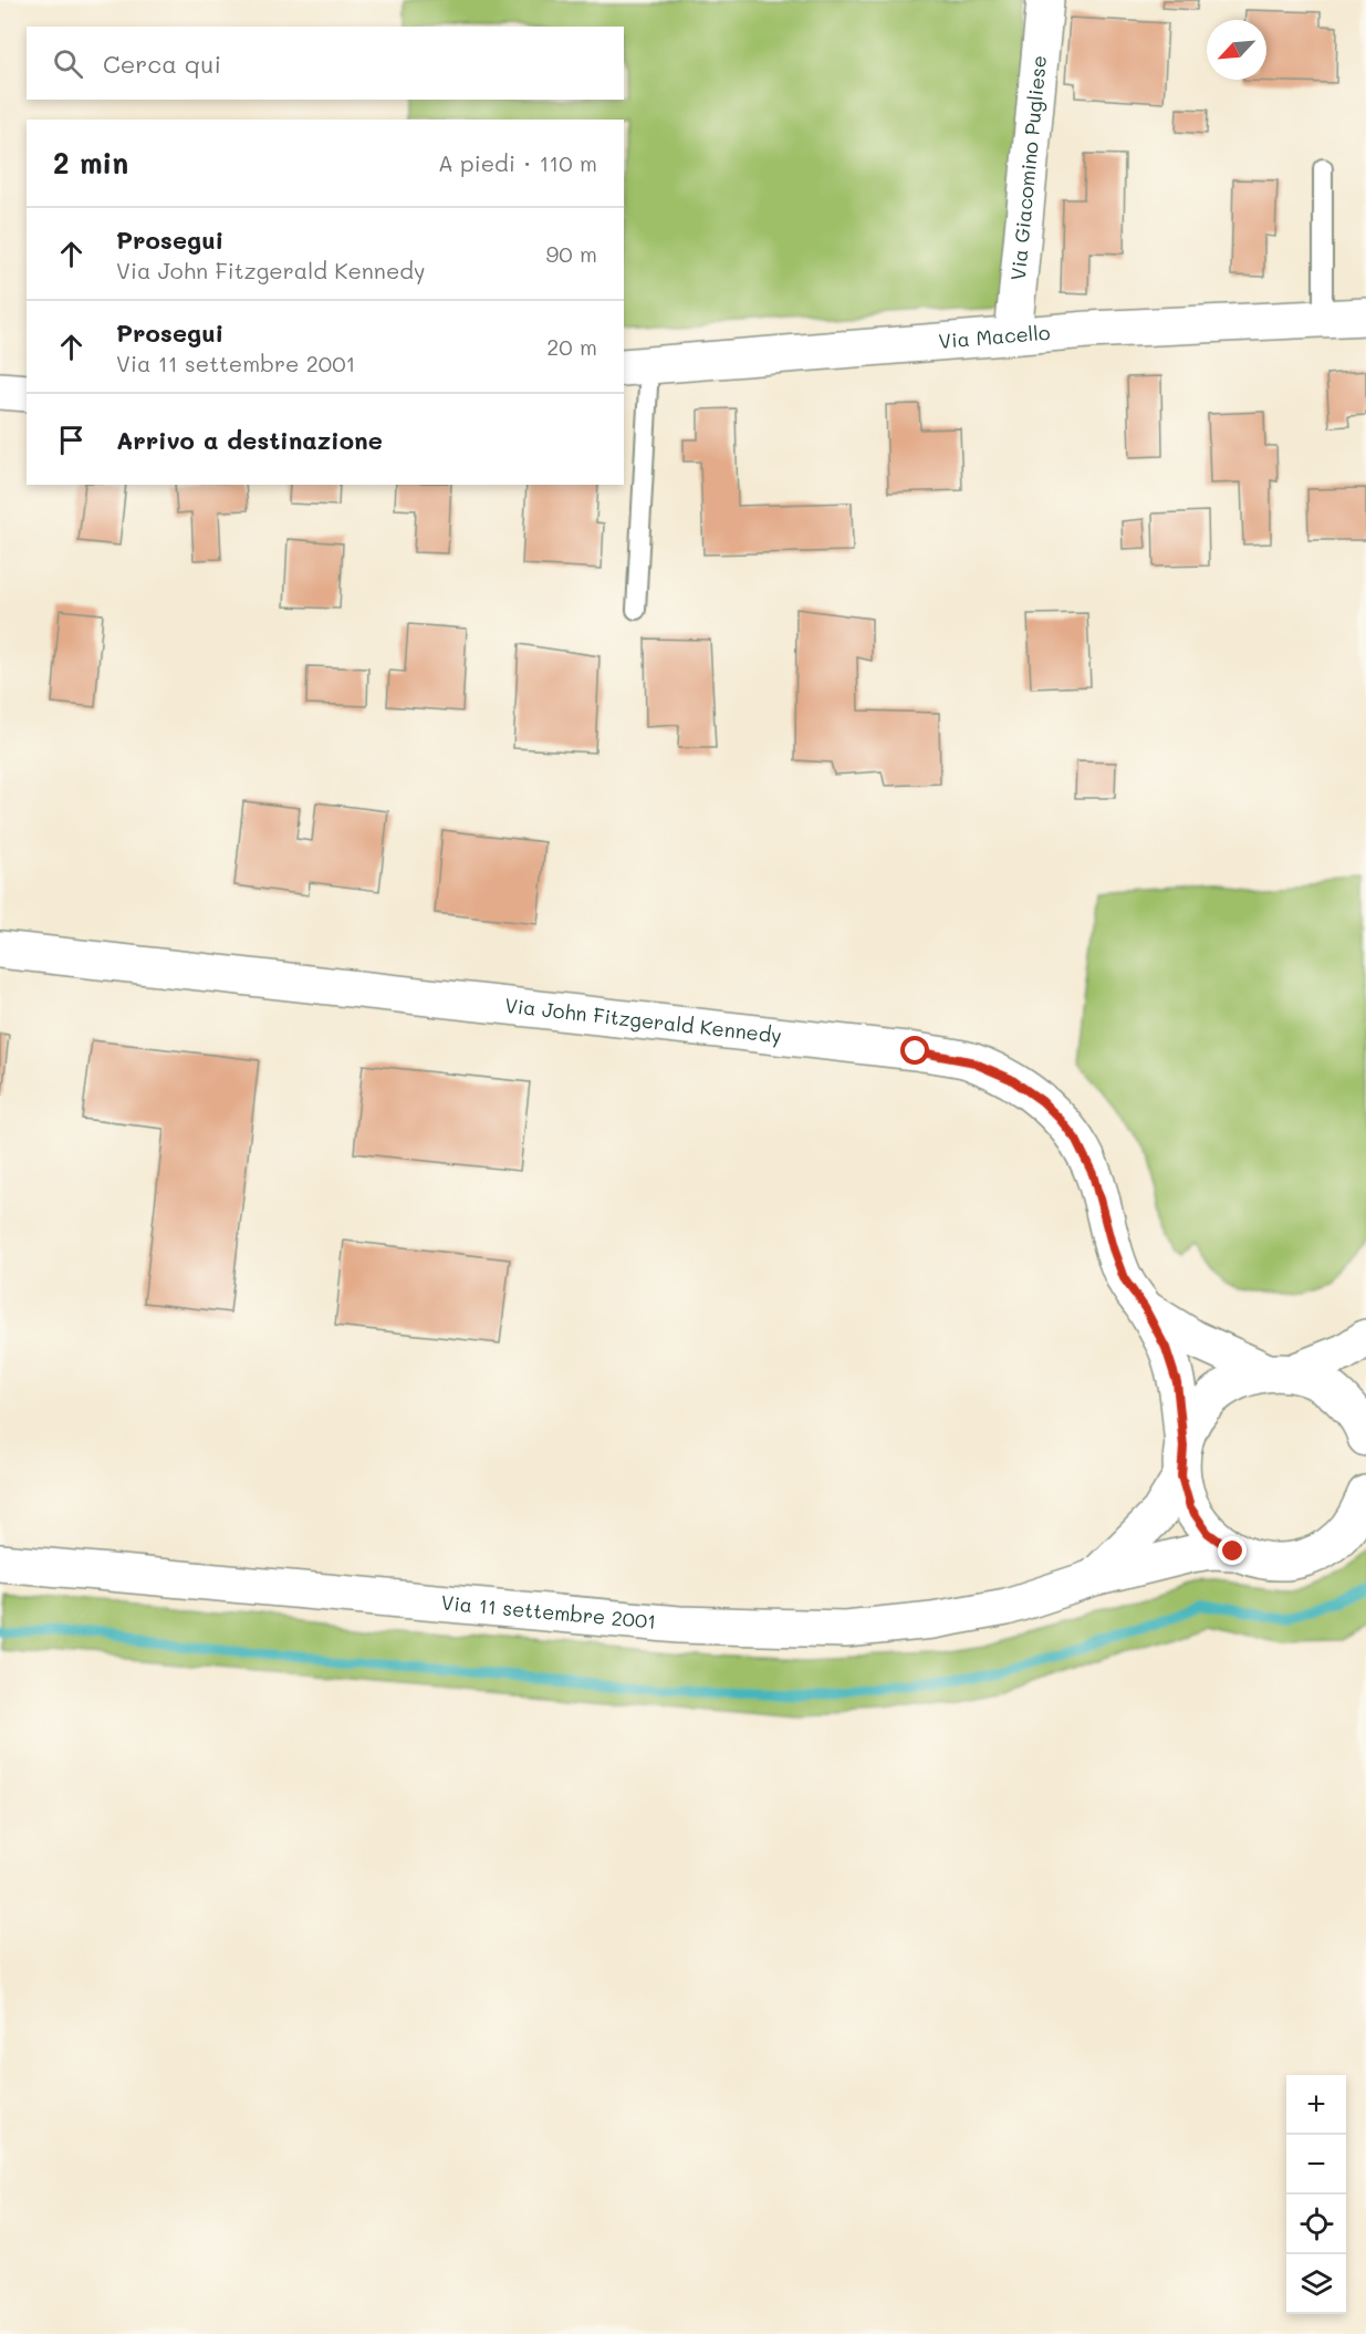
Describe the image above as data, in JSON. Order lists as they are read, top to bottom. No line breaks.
{"streets":{"street":["Via Giacomino Pugliese","Via Macello","Via John Fitzgerald Kennedy","Via 11 settembre 2001"]},"crossings":[["Via Giacomino Pugliese","Via Macello"],["Via John Fitzgerald Kennedy","Via 11 settembre 2001"]],"north":"bottom left","page":{"search":"Cerca qui","heading":["2 min","A piedi · 110 m"],"list":[["Prosegui","Via John Fitzgerald Kennedy","90 m"],["Prosegui","Via 11 settembre 2001","20 m"],"Arrivo a destinazione"],"map_buttons":["+","−"]}}
